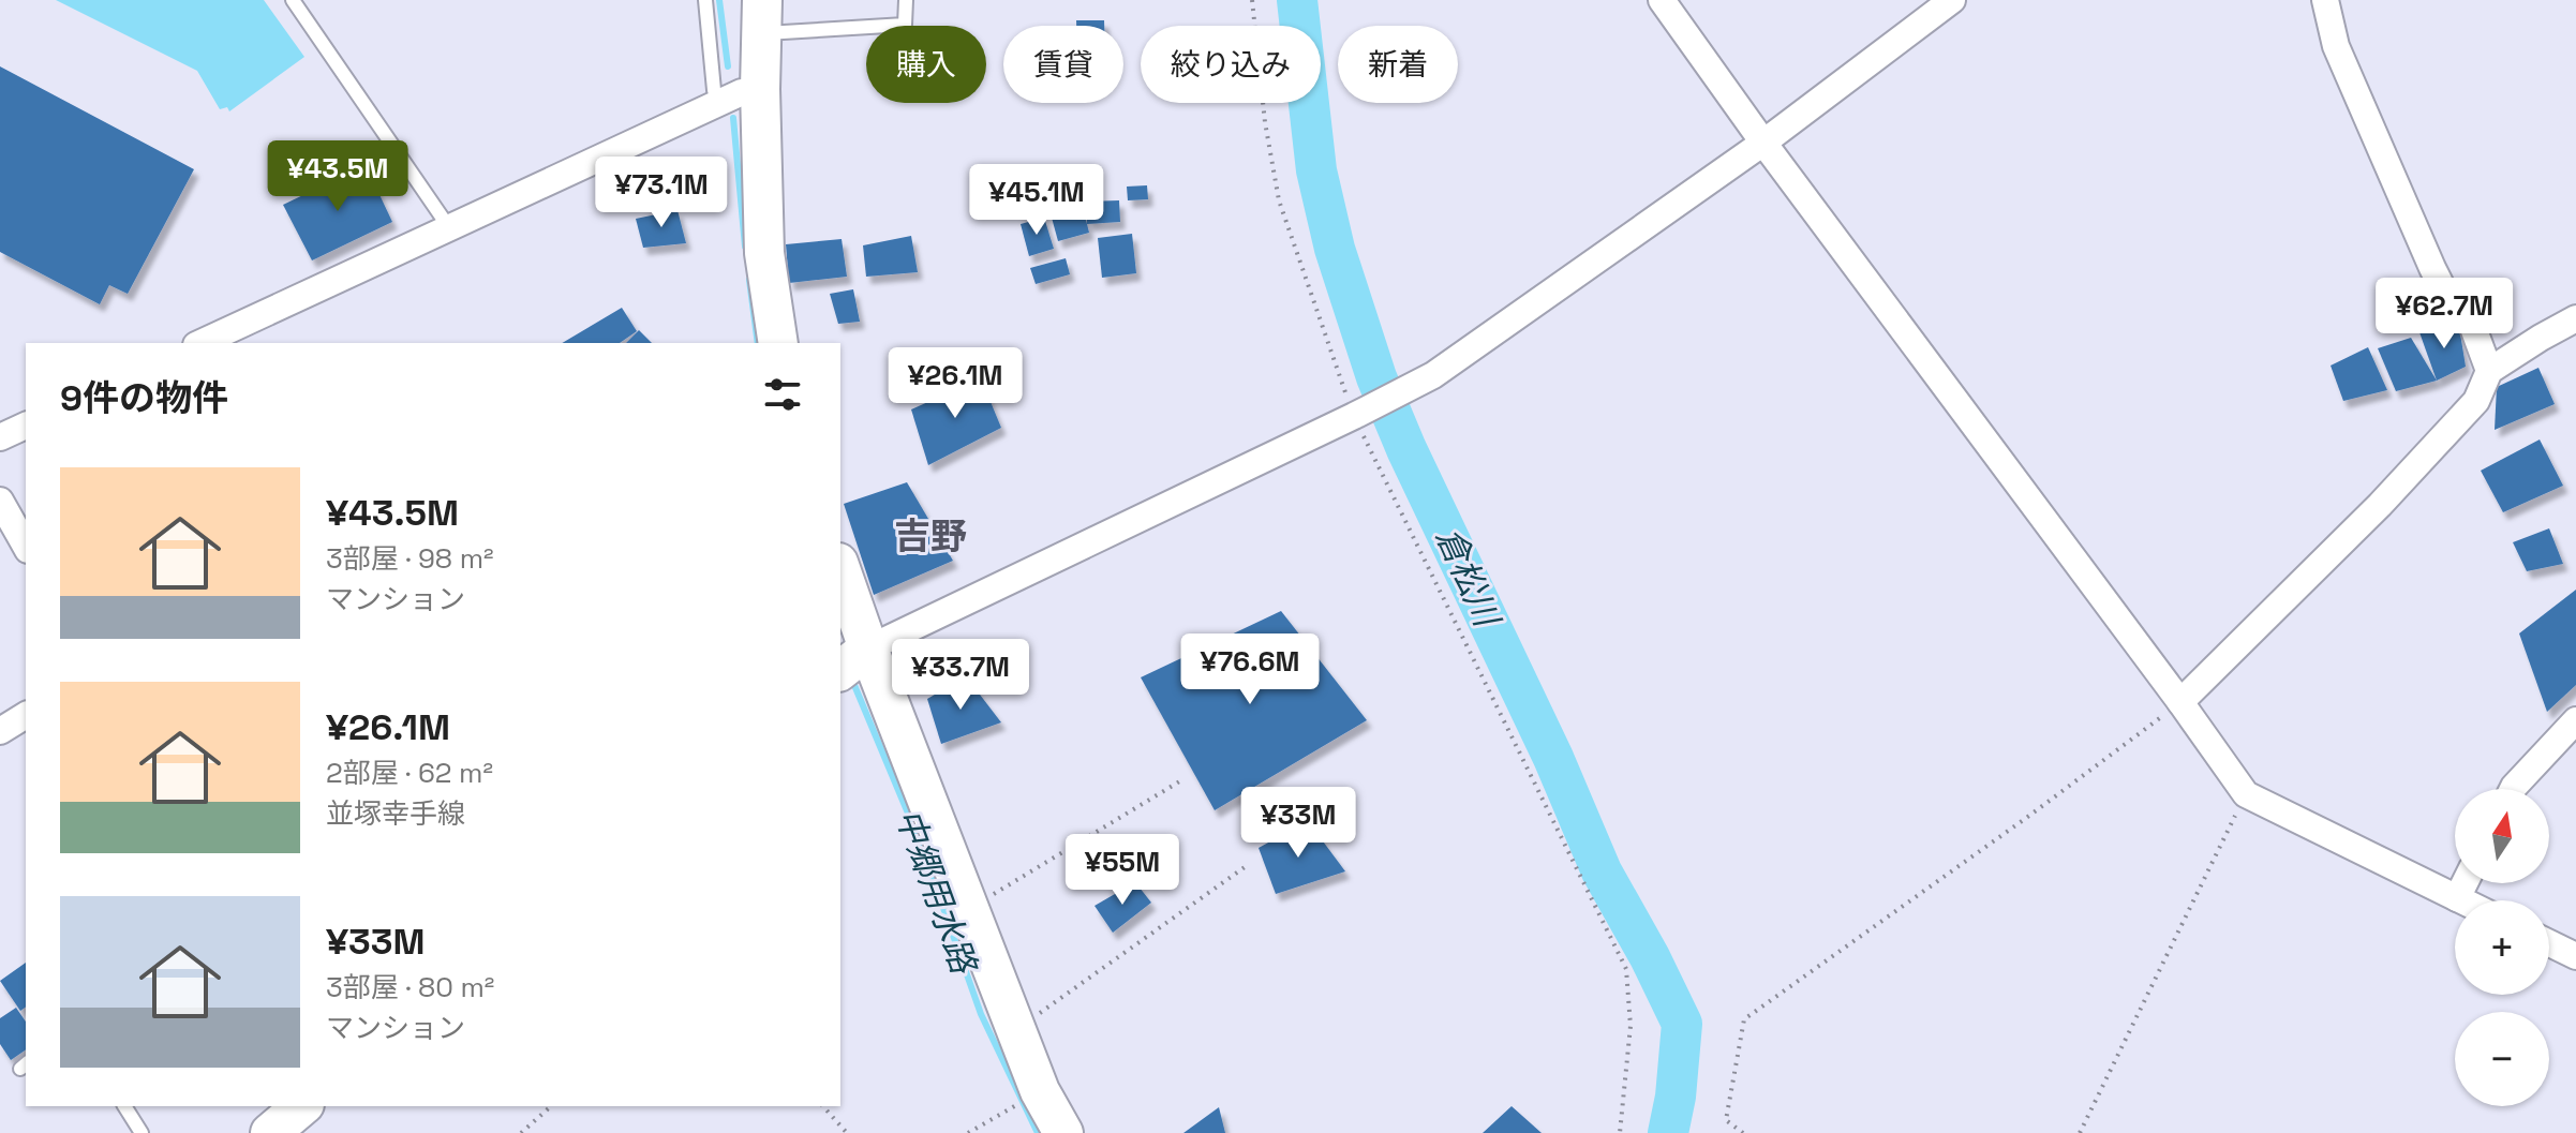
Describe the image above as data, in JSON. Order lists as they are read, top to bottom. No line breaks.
{"districts":["吉野"],"water":["倉松川","中郷用水路"],"north":"top","page":{"chip":["購入","賃貸","絞り込み","新着"],"price":["¥43.5M","¥73.1M","¥45.1M","¥62.7M","¥26.1M","¥76.6M","¥33.7M","¥33M","¥55M"],"heading":"9件の物件","list":[{"name":"¥43.5M","note":"3部屋 · 98 m² · マンション"},{"name":"¥26.1M","note":"2部屋 · 62 m² · 並塚幸手線"},{"name":"¥33M","note":"3部屋 · 80 m² · マンション"}],"map_buttons":["+","−"]}}
